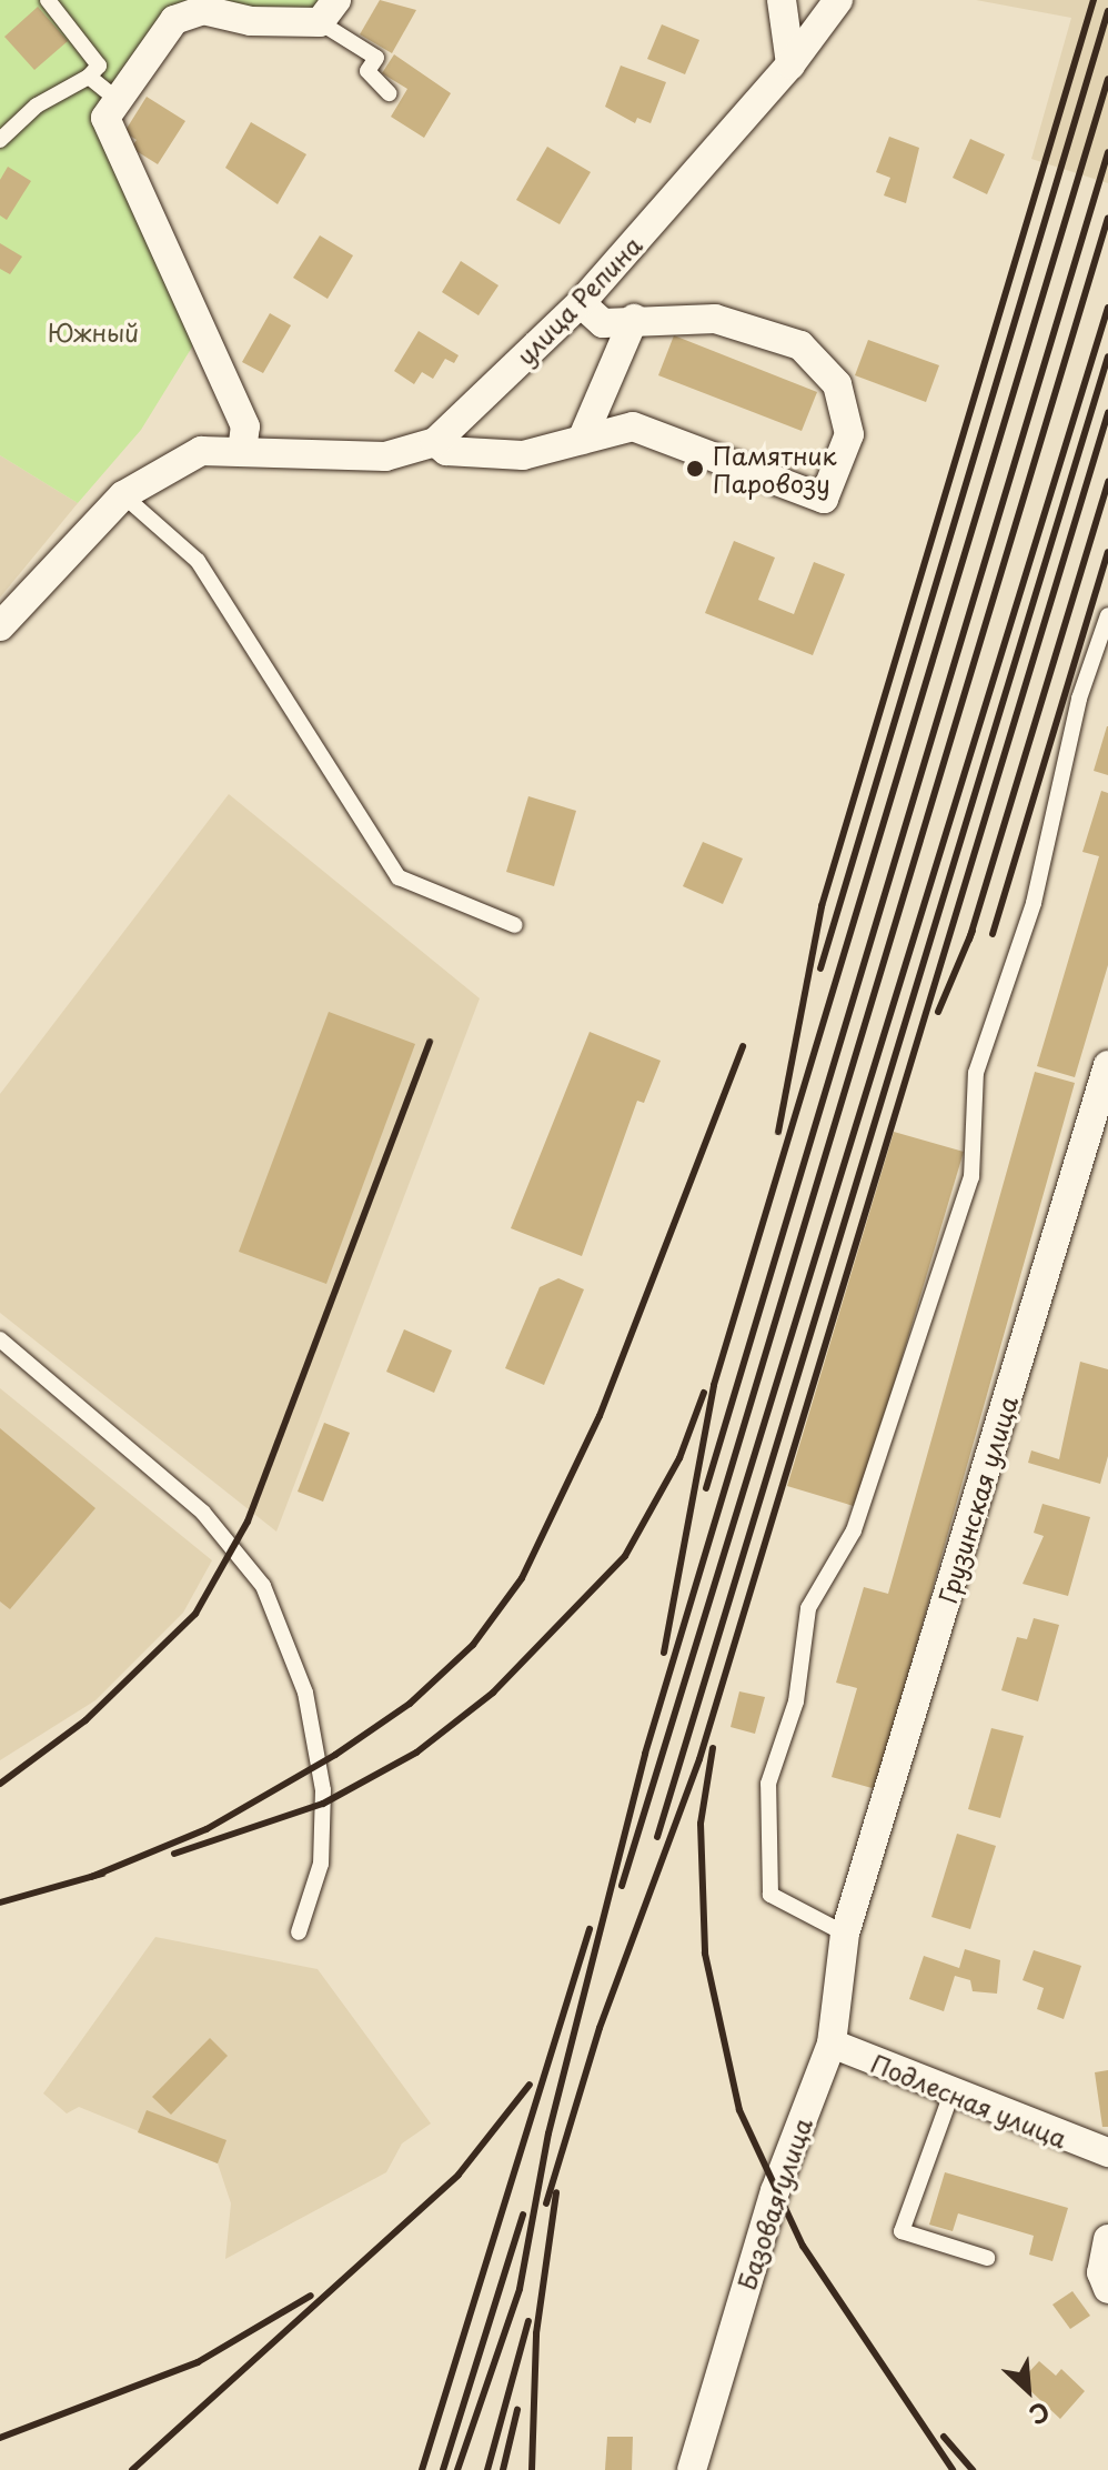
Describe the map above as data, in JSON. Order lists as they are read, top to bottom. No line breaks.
{"streets":{"street":["улица Репина","Грузинская улица","Подлесная улица","Базовая улица"]},"crossings":[["Грузинская улица","Базовая улица"],["Подлесная улица","Базовая улица"]],"parks":["Южный"],"places":["Памятник Паровозу"],"north":"bottom right"}
